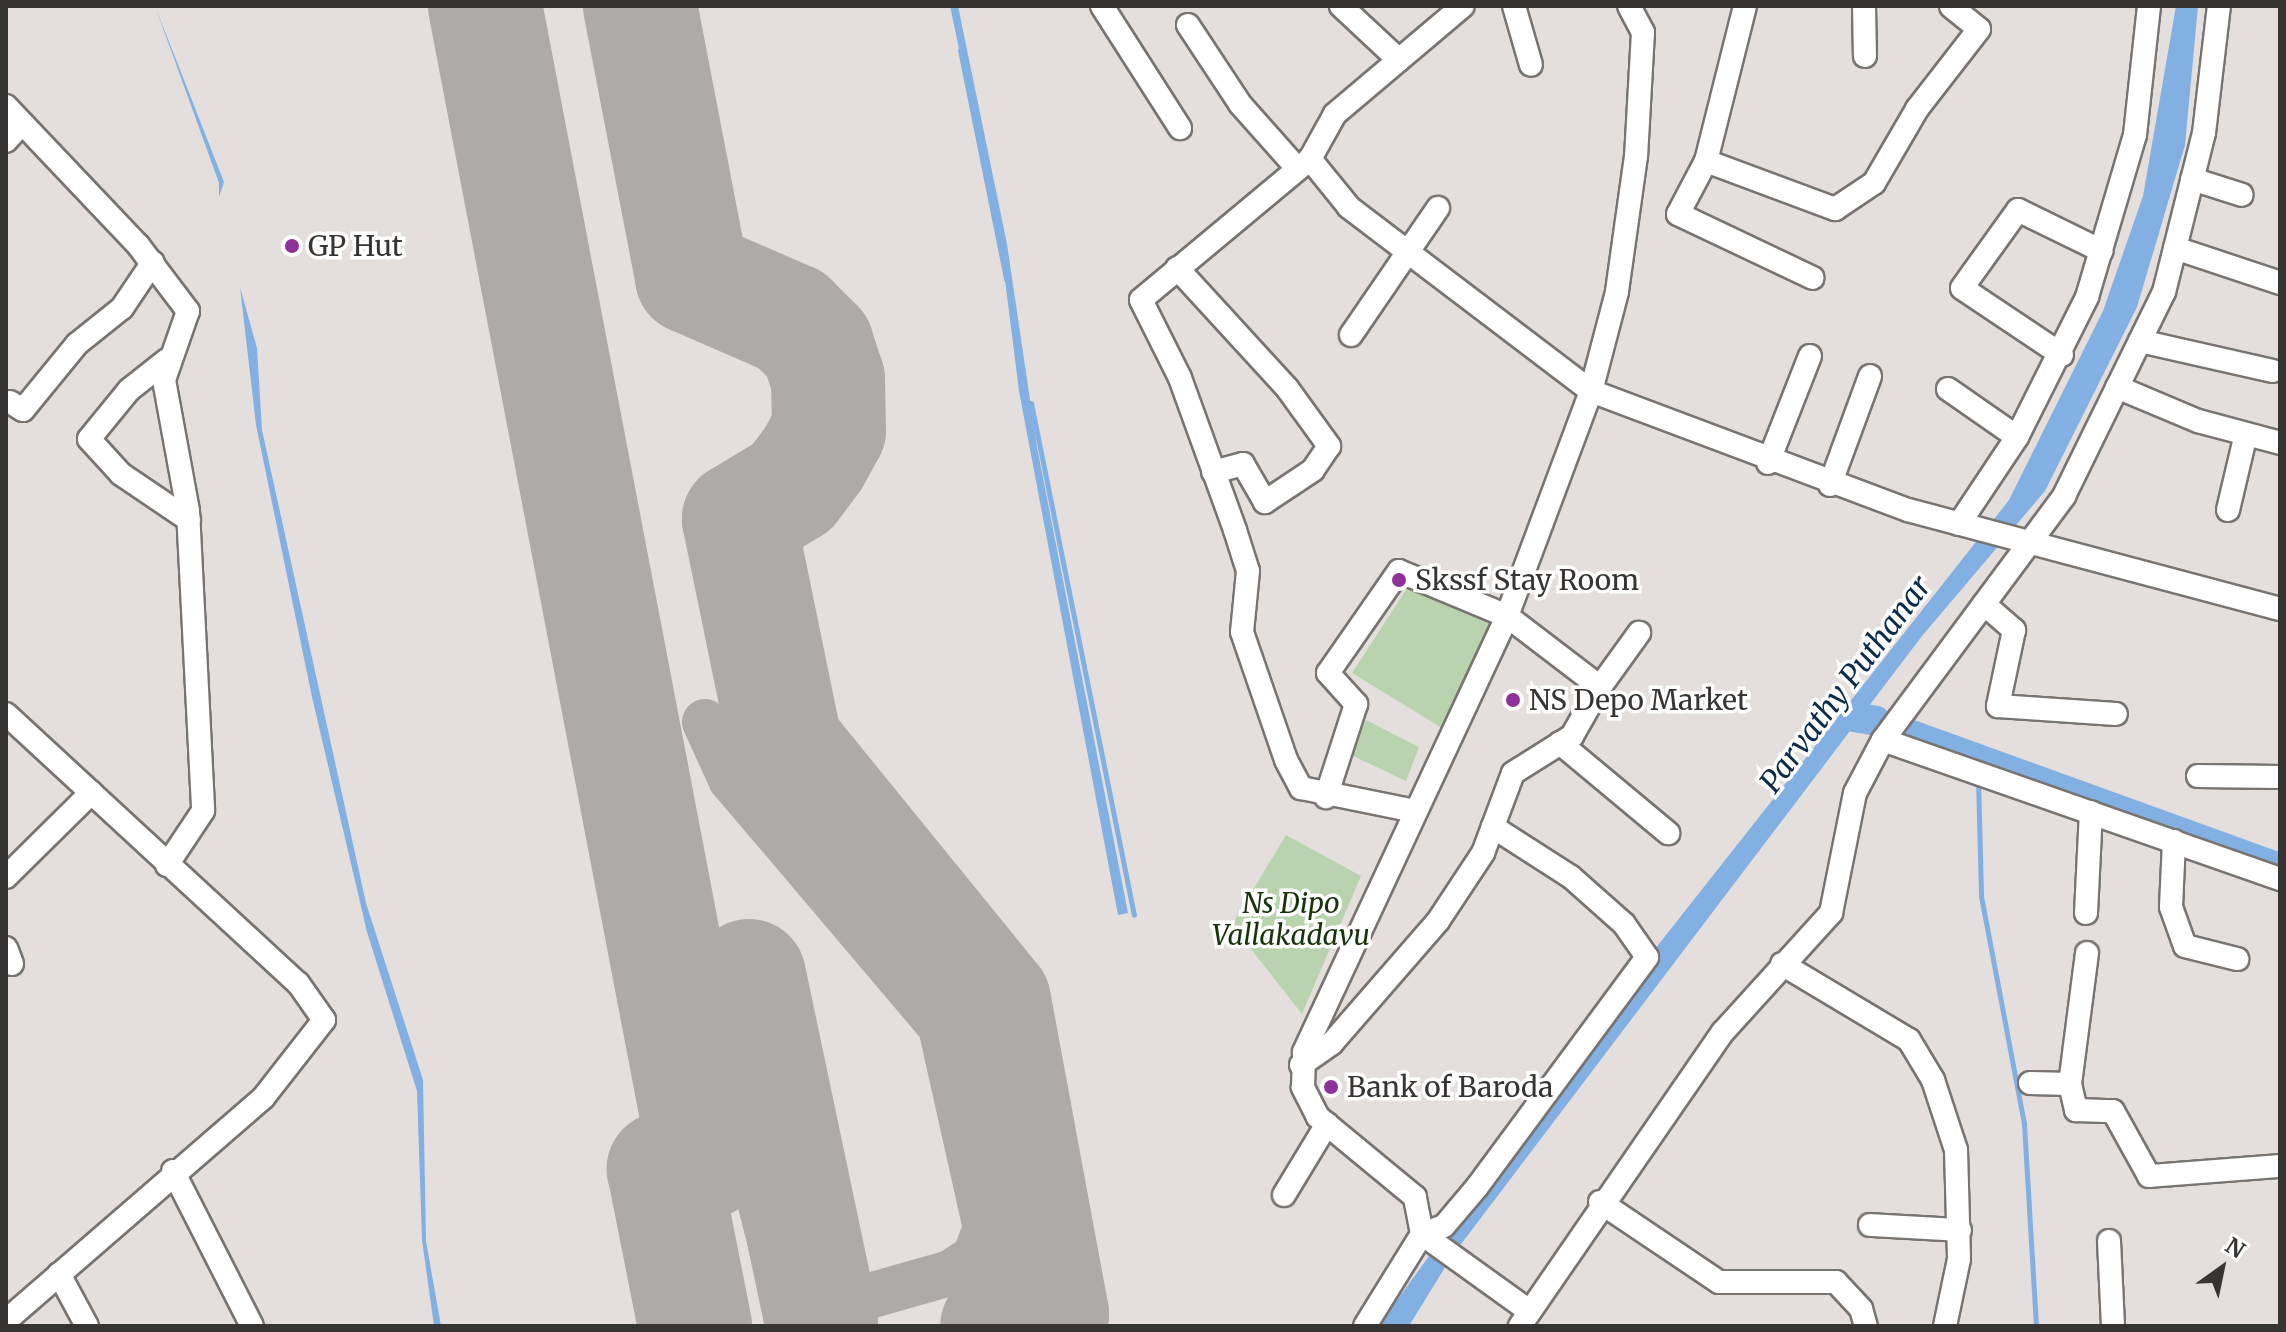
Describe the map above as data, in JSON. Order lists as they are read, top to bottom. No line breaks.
{"water":["Parvathy Puthanar"],"parks":["Ns Dipo Vallakadavu"],"places":["GP Hut","Skssf Stay Room","NS Depo Market","Bank of Baroda"],"north":"top right"}
